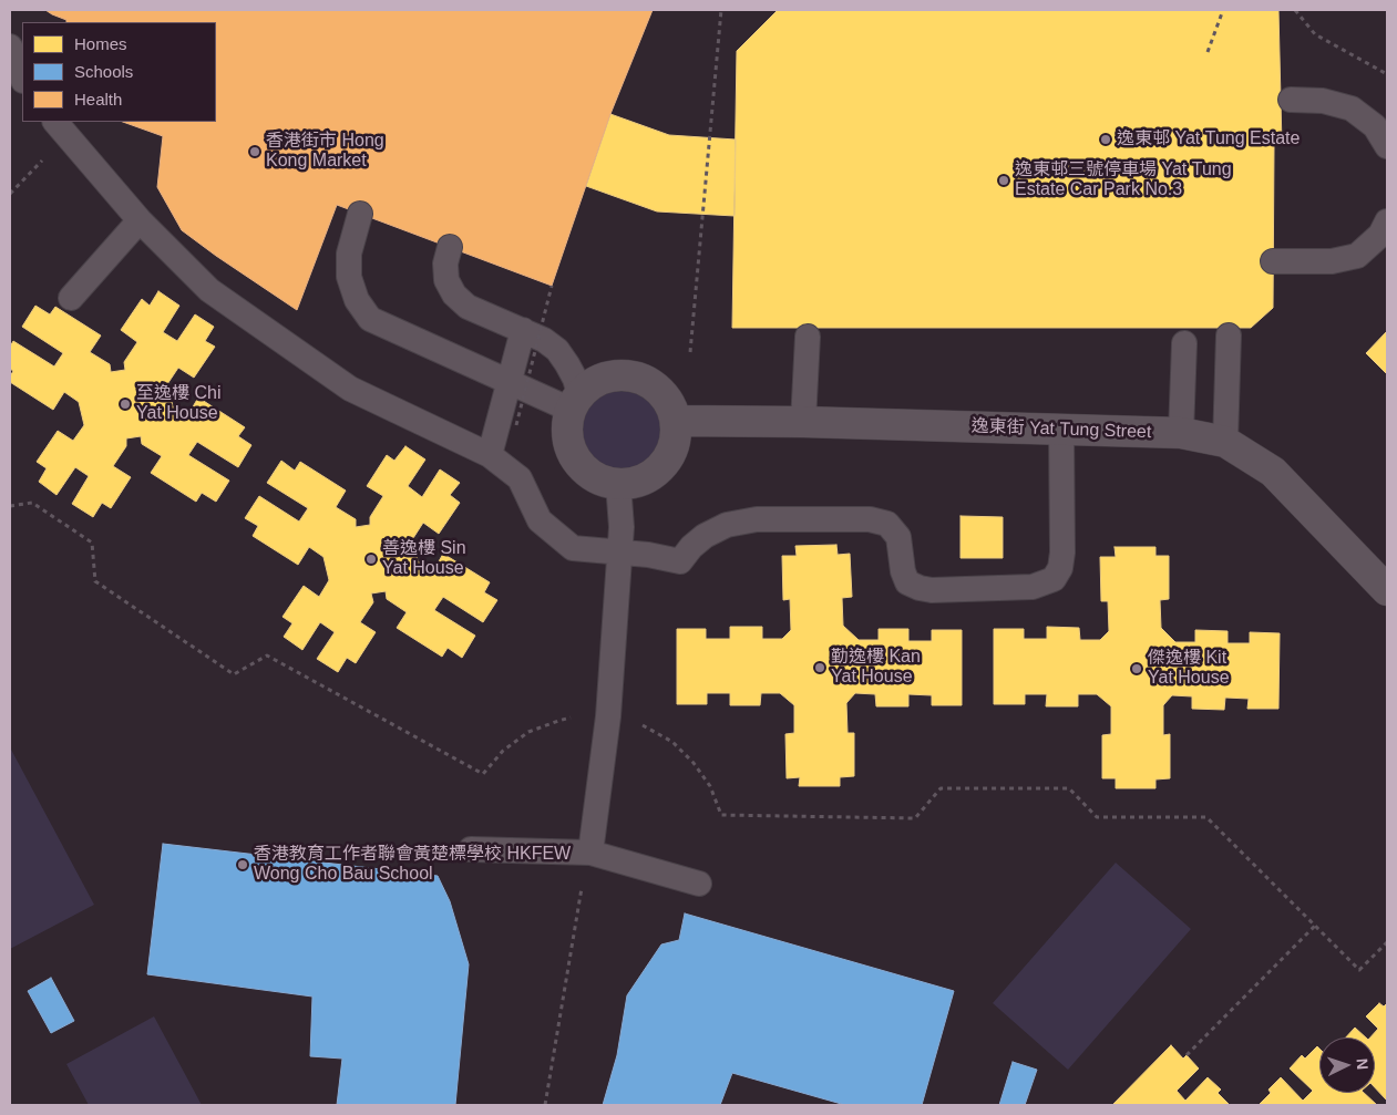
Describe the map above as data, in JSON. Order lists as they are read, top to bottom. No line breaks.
{"streets":{"street":["逸東街 Yat Tung Street"]},"places":["逸東邨 Yat Tung Estate","香港街市 Hong Kong Market","逸東邨三號停車場 Yat Tung Estate Car Park No.3","至逸樓 Chi Yat House","善逸樓 Sin Yat House","勤逸樓 Kan Yat House","傑逸樓 Kit Yat House","香港教育工作者聯會黃楚標學校 HKFEW Wong Cho Bau School"],"legend":["Homes","Schools","Health"],"north":"right"}
